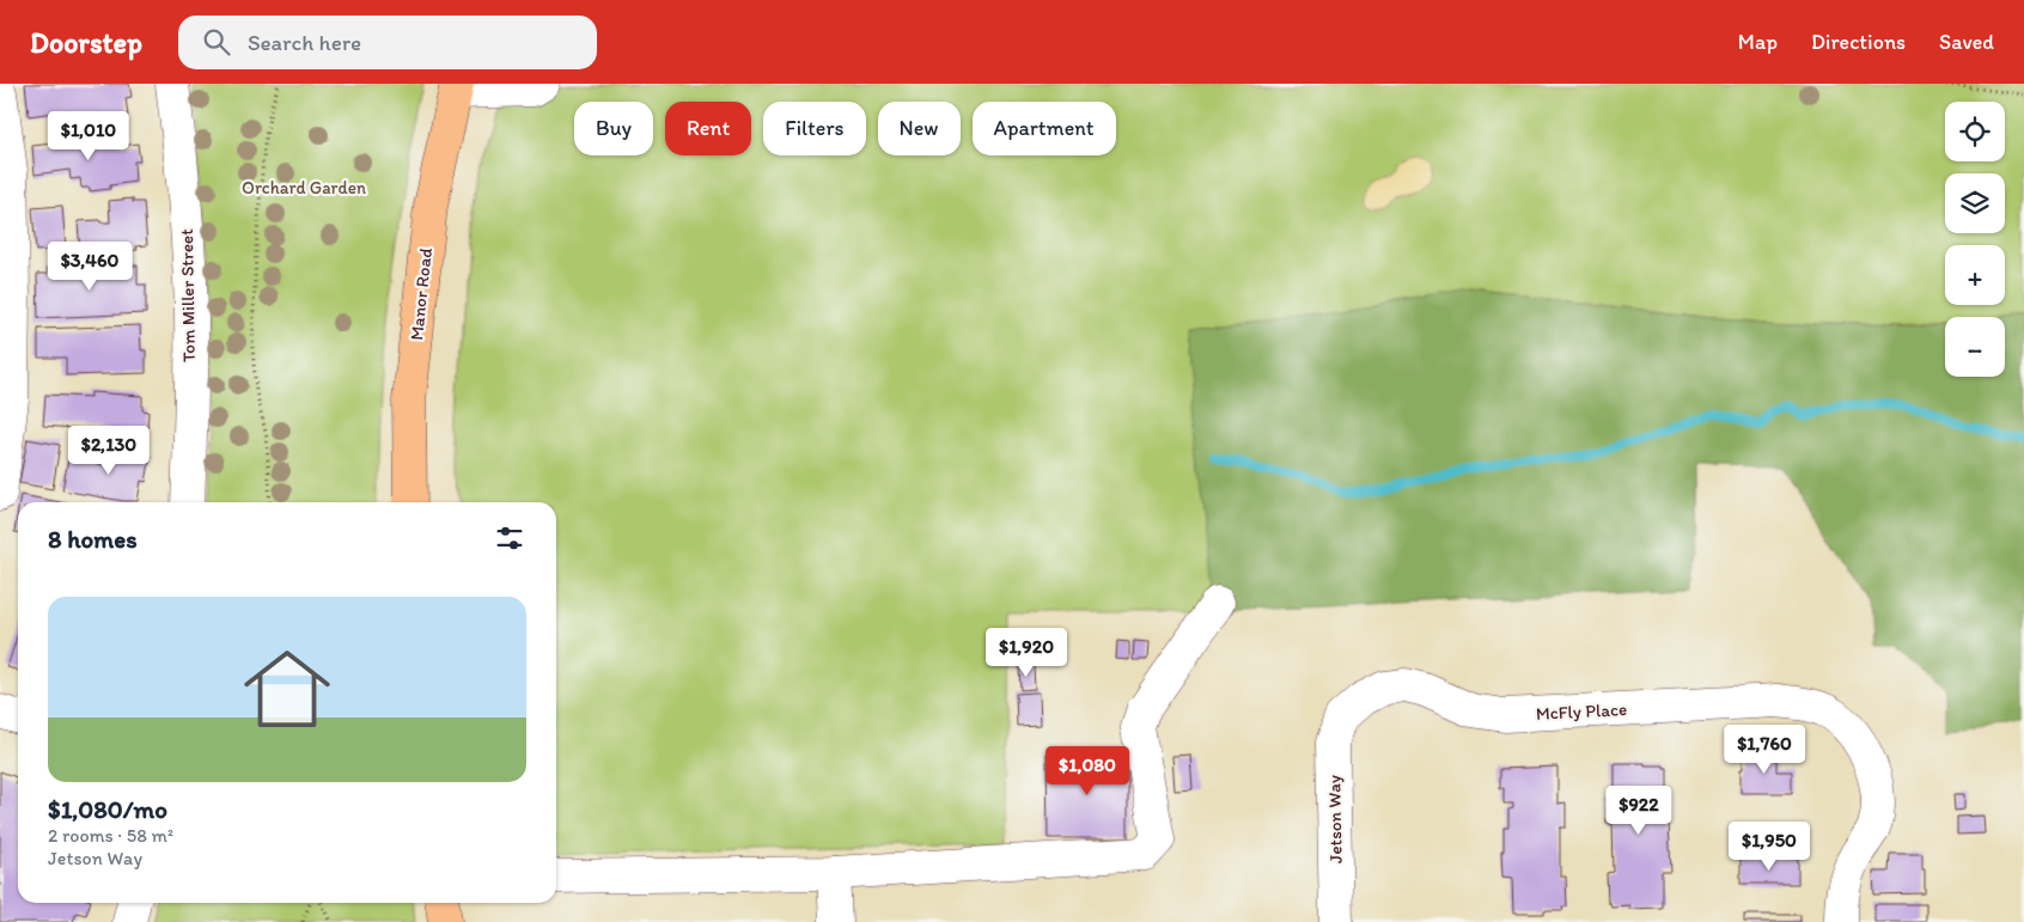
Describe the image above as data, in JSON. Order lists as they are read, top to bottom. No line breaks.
{"streets":{"main road":["Manor Road"],"street":["Tom Miller Street","McFly Place","Jetson Way"]},"crossings":[["McFly Place","Jetson Way"]],"parks":["Orchard Garden"],"page":{"header":"Doorstep","search":"Search here","nav":["Map","Directions","Saved"],"map_buttons":["+","−"],"chip":["Buy","Rent","Filters","New","Apartment"],"price":["$1,010","$3,460","$2,130","$1,920","$1,760","$1,080","$922","$1,950"],"heading":"8 homes","list":[{"name":"$1,080/mo","note":"2 rooms · 58 m² · Jetson Way"}]}}
